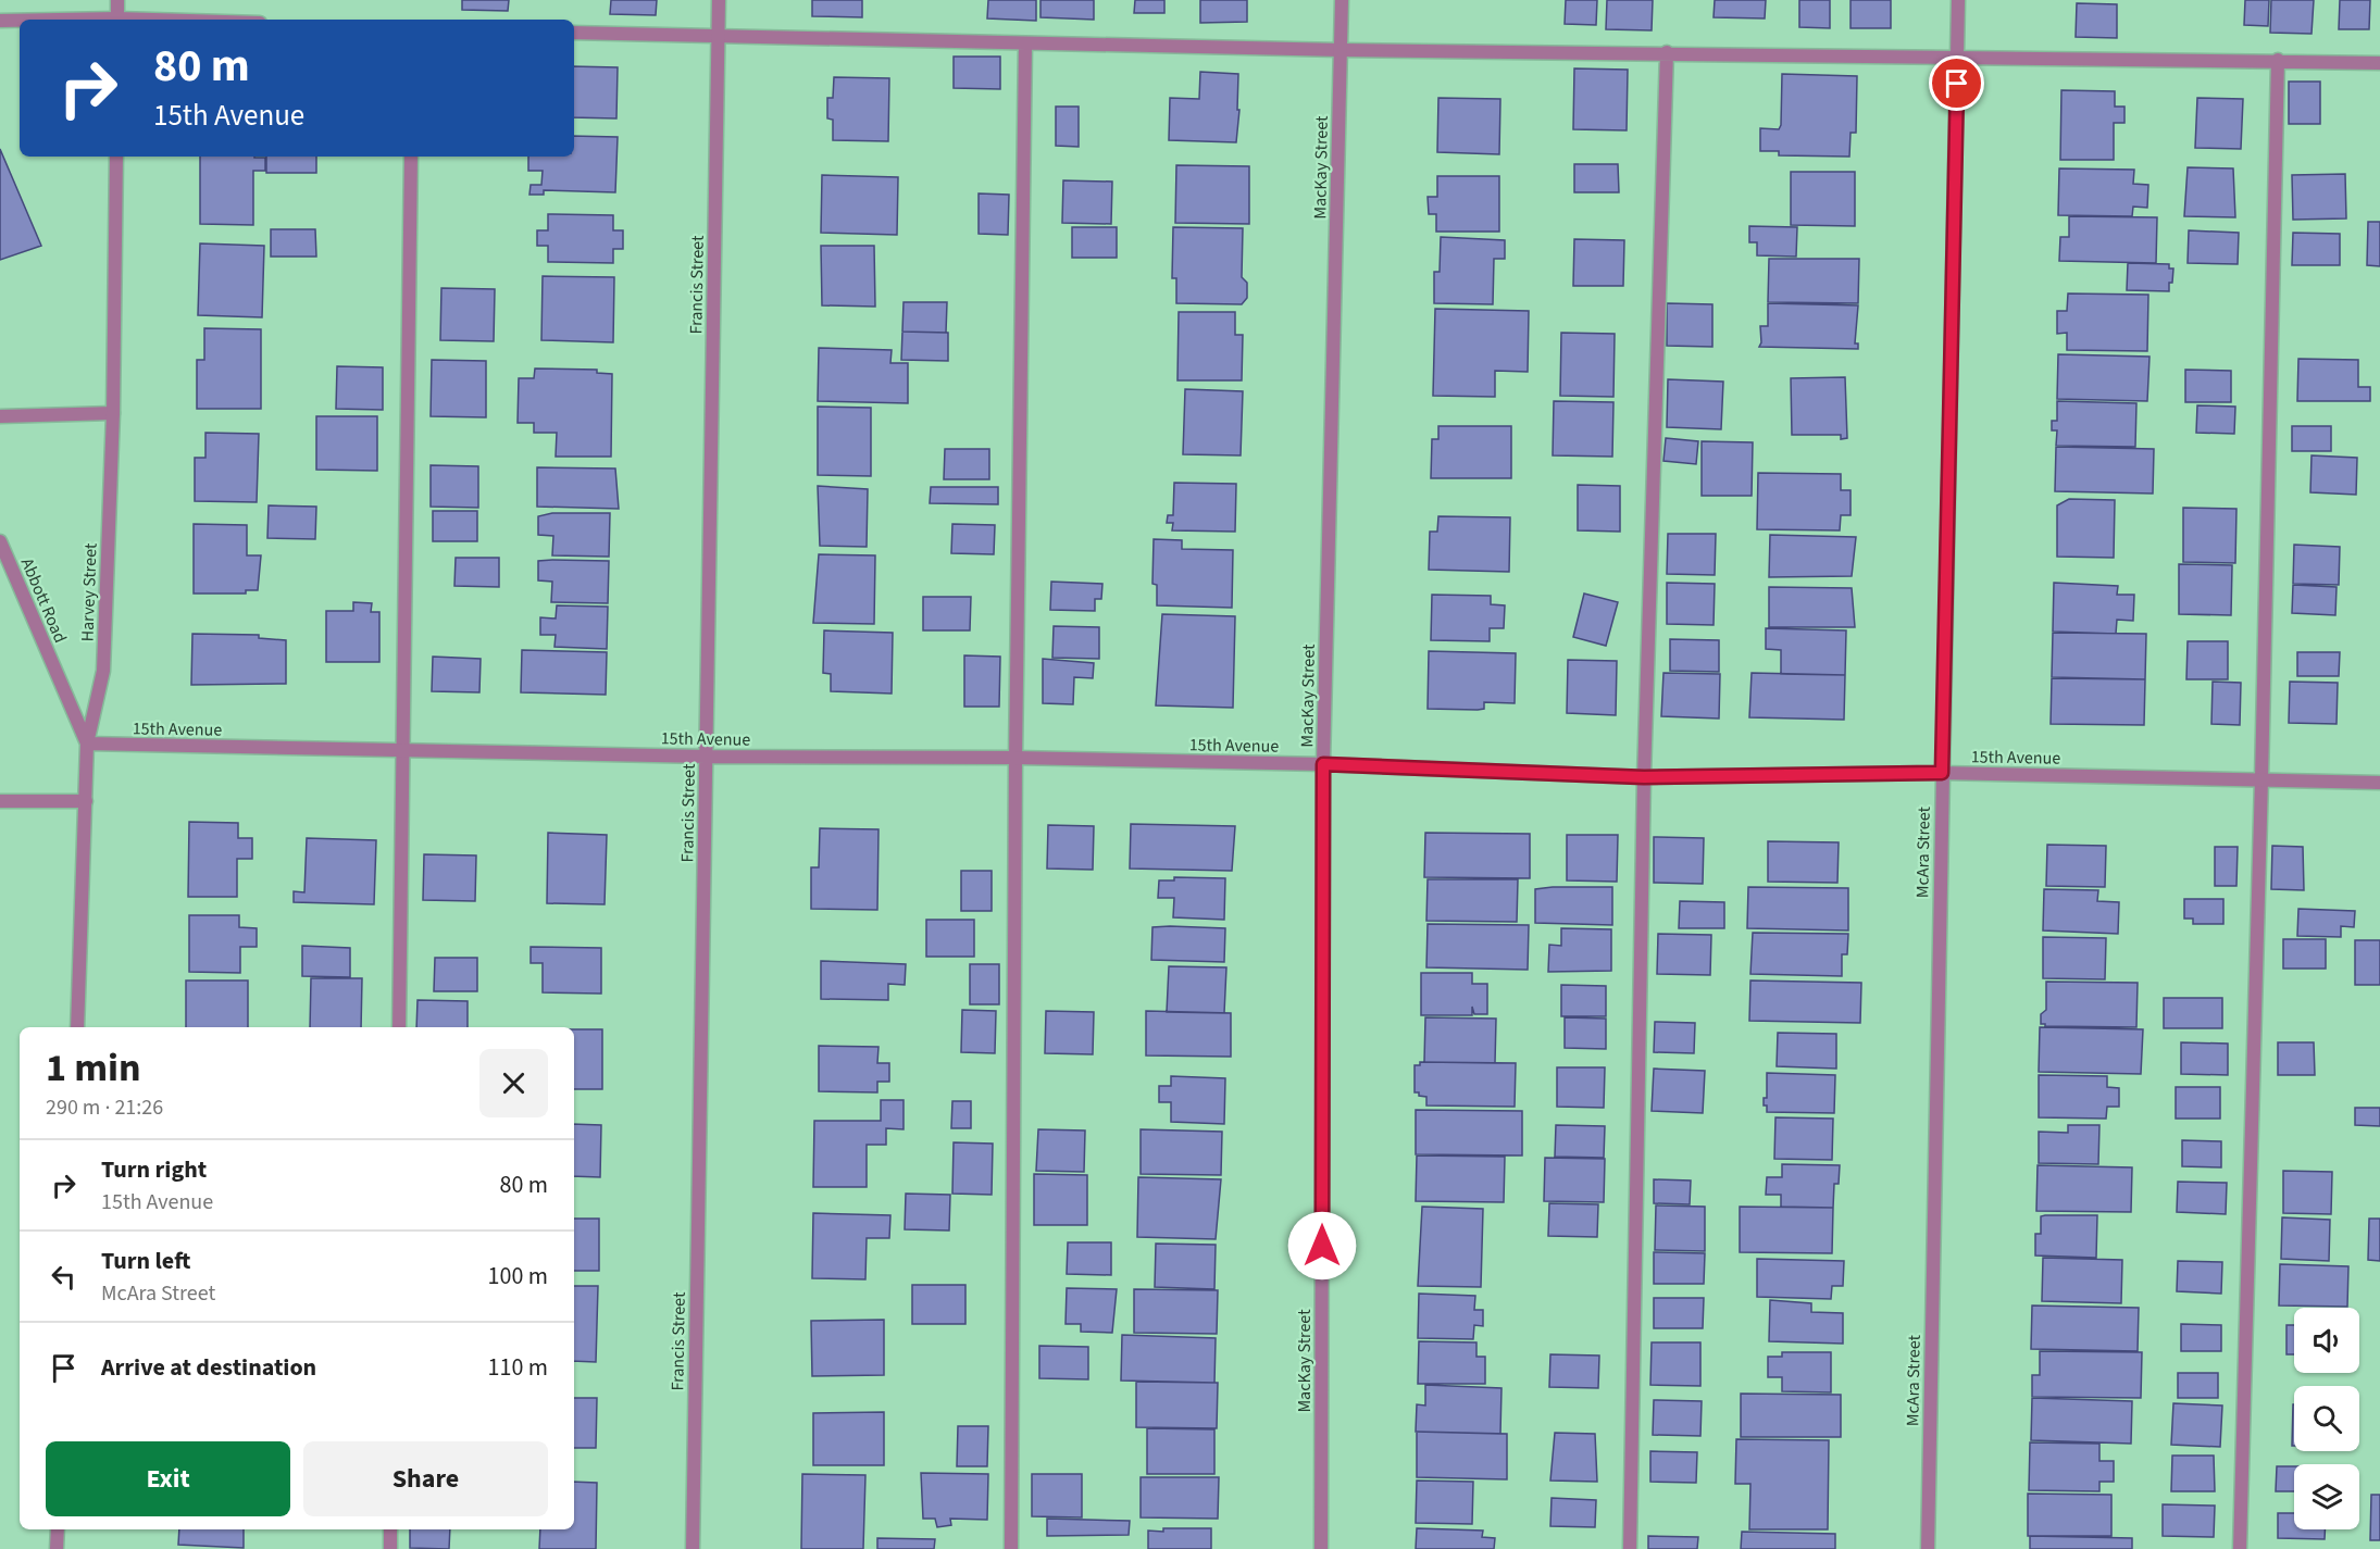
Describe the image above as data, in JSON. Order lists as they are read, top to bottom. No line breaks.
{"streets":{"street":["MacKay Street","Francis Street","Harvey Street","Abbott Road","15th Avenue","McAra Street"]},"crossings":[["MacKay Street","15th Avenue"],["Francis Street","15th Avenue"],["Harvey Street","Abbott Road"],["Harvey Street","15th Avenue"],["Abbott Road","15th Avenue"],["15th Avenue","McAra Street"]],"page":{"turn":["80 m","15th Avenue"],"heading":["1 min","290 m · 21:26"],"list":[{"name":"Turn right","note":"15th Avenue","value":"80 m"},{"name":"Turn left","note":"McAra Street","value":"100 m"},{"name":"Arrive at destination","value":"110 m"}],"buttons":["Exit","Share"]}}
